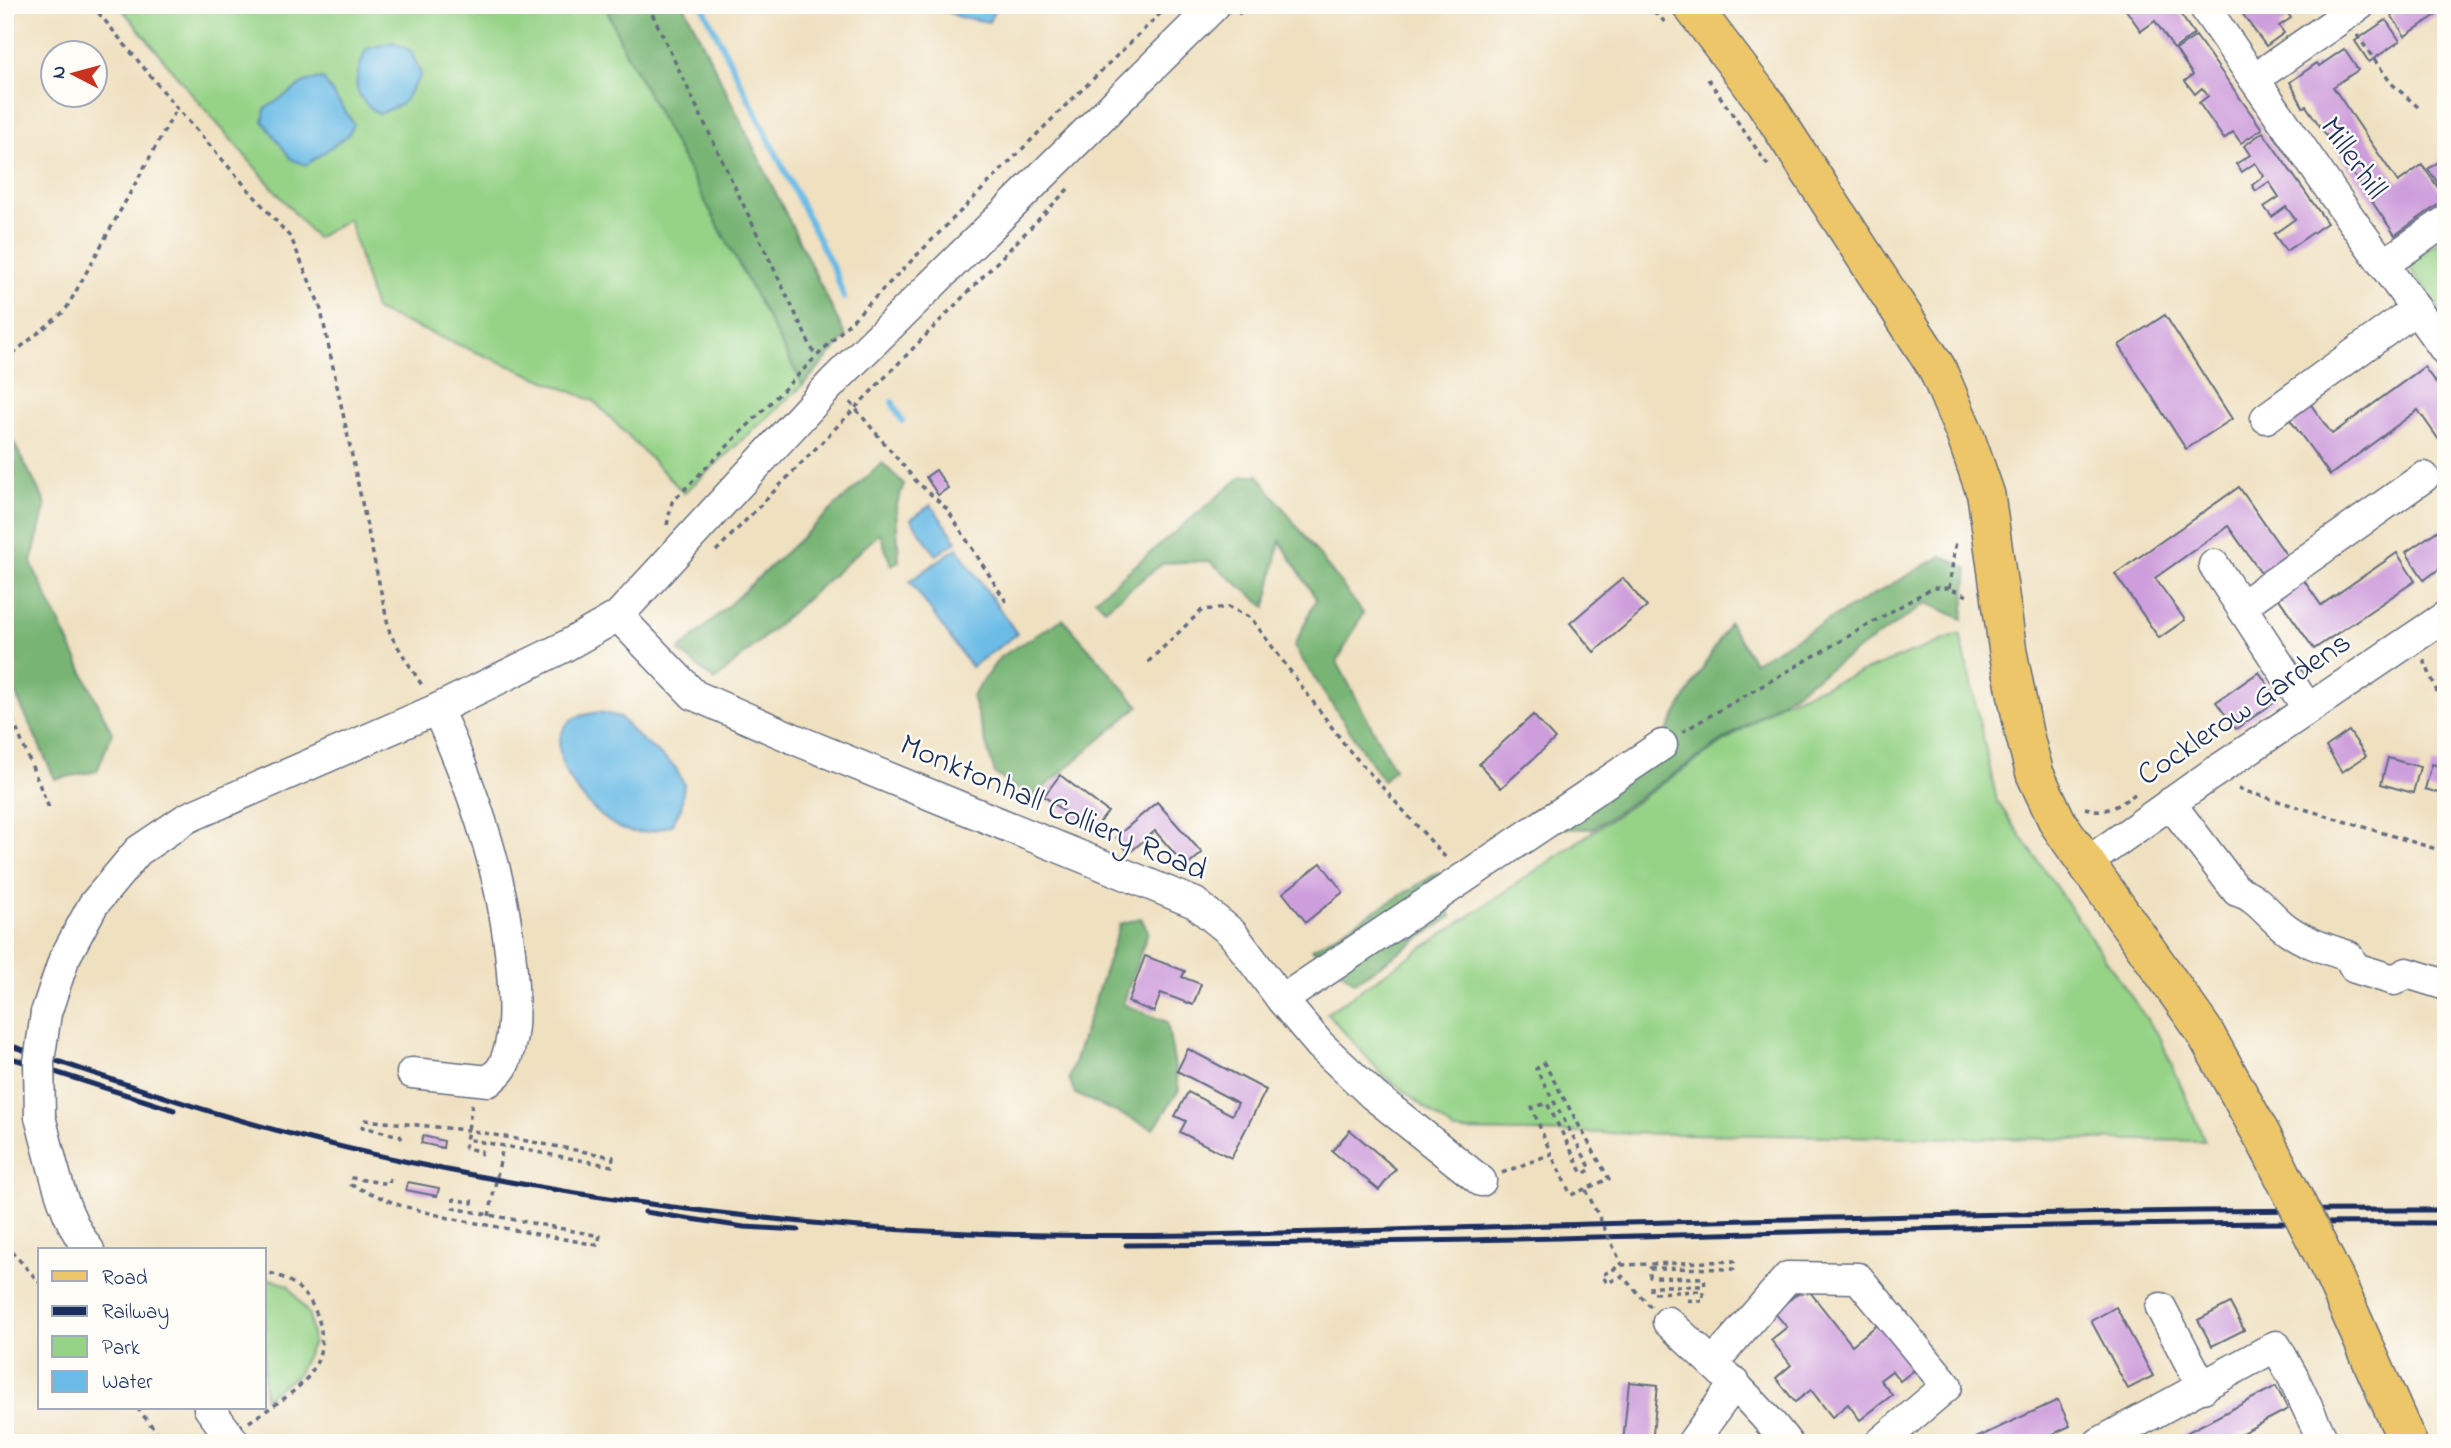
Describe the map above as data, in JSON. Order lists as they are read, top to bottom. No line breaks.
{"streets":{"street":["Millerhill","Cocklerow Gardens","Monktonhall Colliery Road"]},"legend":["Road","Railway","Park","Water"],"north":"left"}
